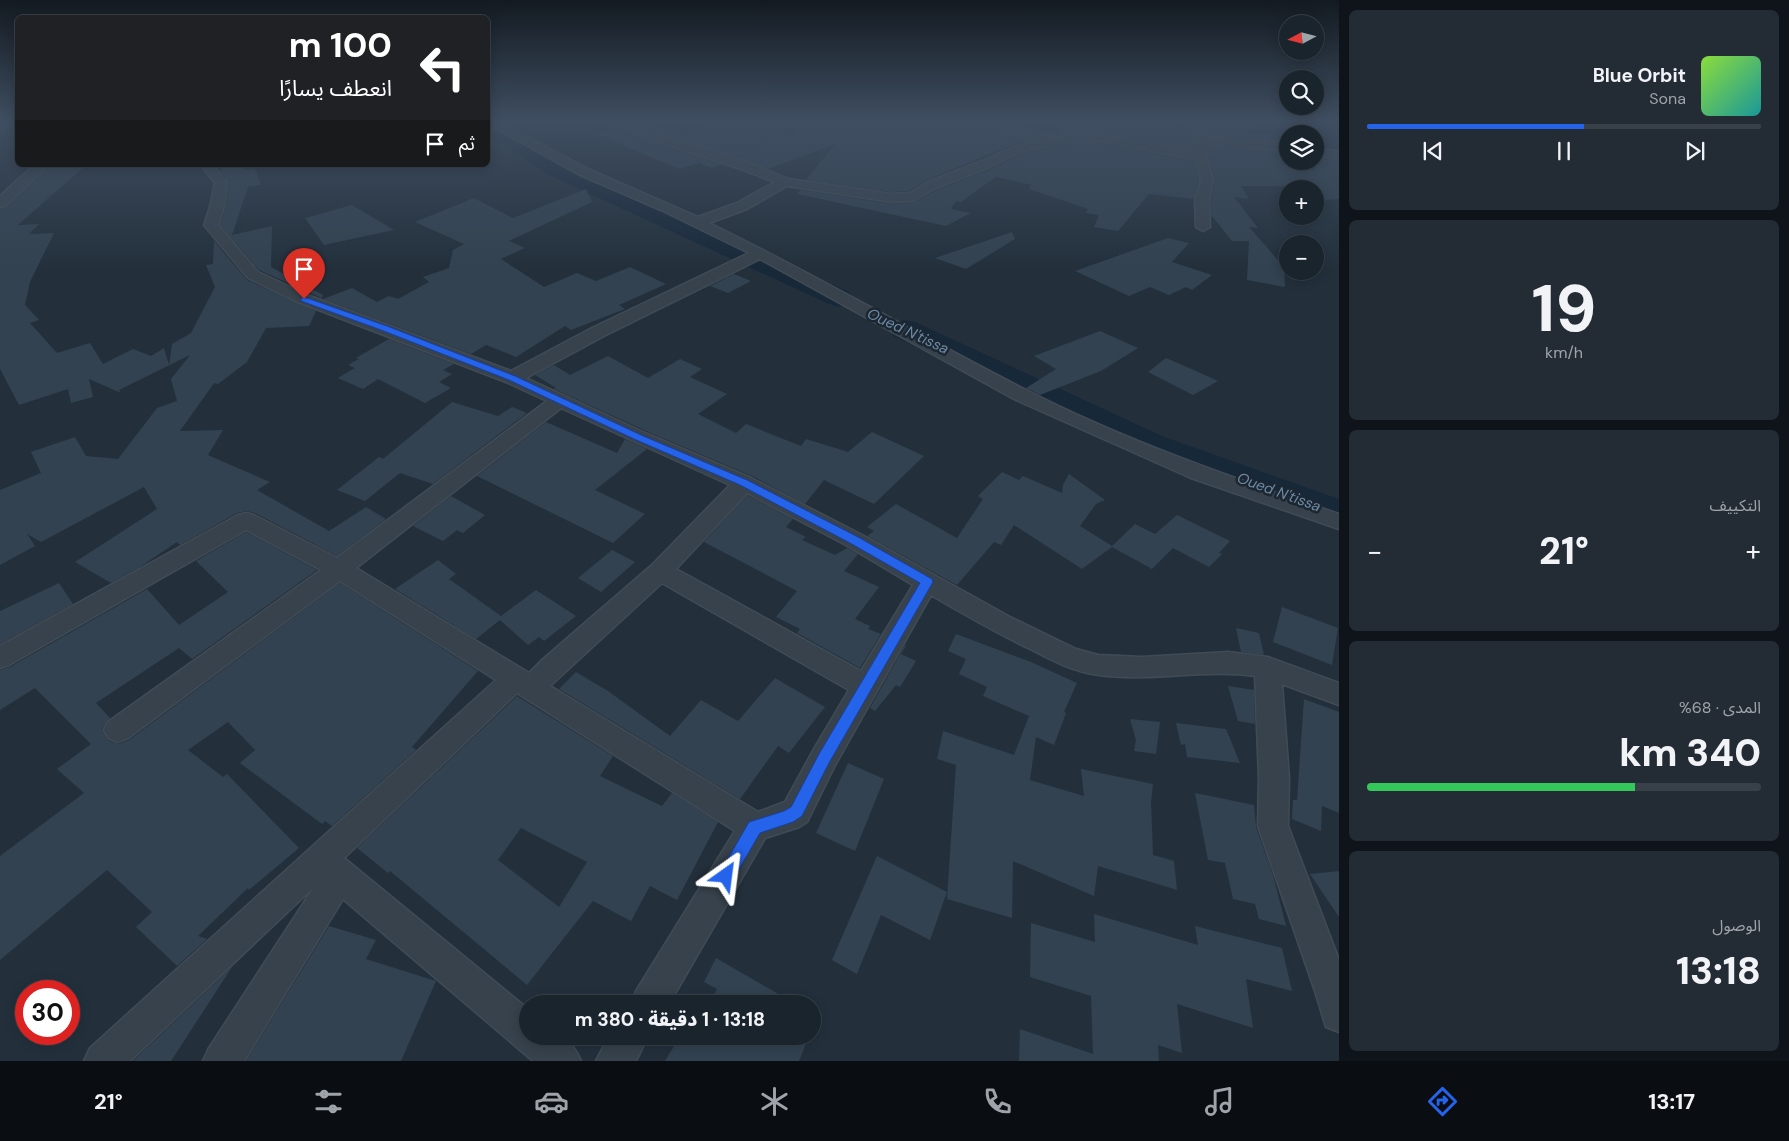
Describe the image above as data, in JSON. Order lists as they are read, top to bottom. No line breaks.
{"water":["Oued N'tissa"],"north":"left","page":{"map_buttons":["+","−"],"turn":["100 m","انعطف يسارًا"],"song":["Blue Orbit","Sona"],"then":"ثم","tile":[["19","km/h"],"التكييف",["المدى · 68%","340 km"],["الوصول","13:18"]],"heat":["−","21°","+"],"limit":"30","trip":"13:18 · 1 دقيقة · 380 m","tabs":["13:17","21°"]}}
